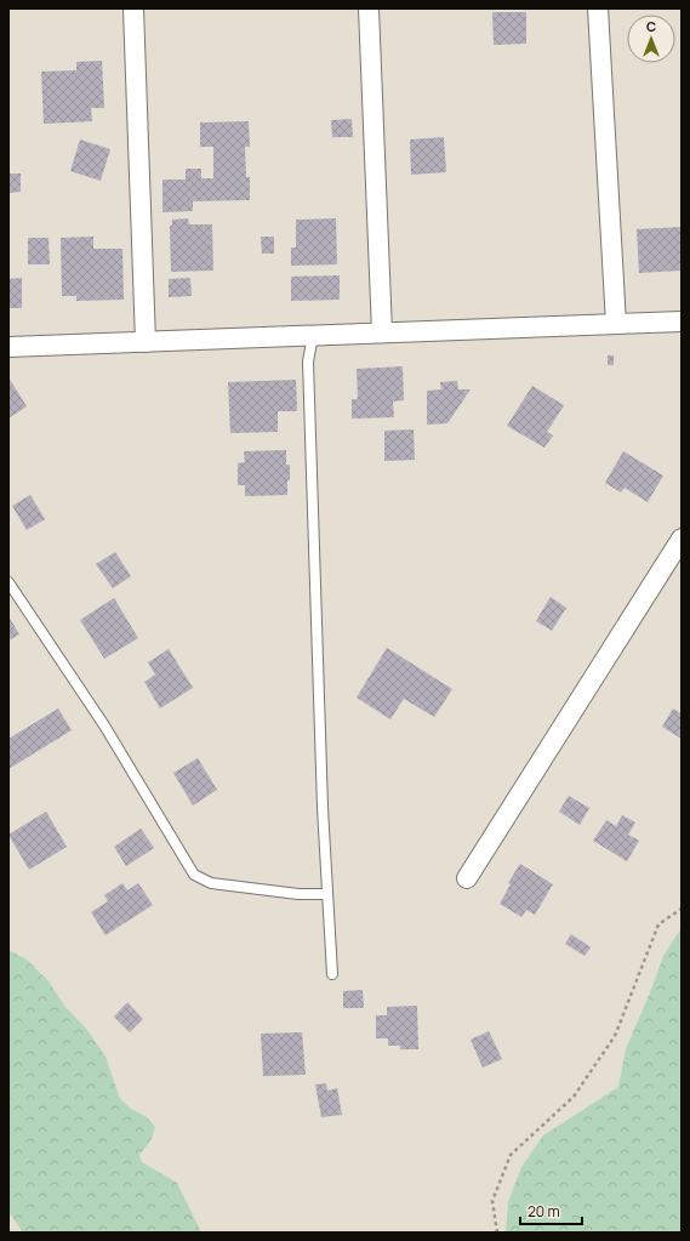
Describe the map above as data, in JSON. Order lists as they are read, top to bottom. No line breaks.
{"scale_bar":"20 m","north":"top"}
